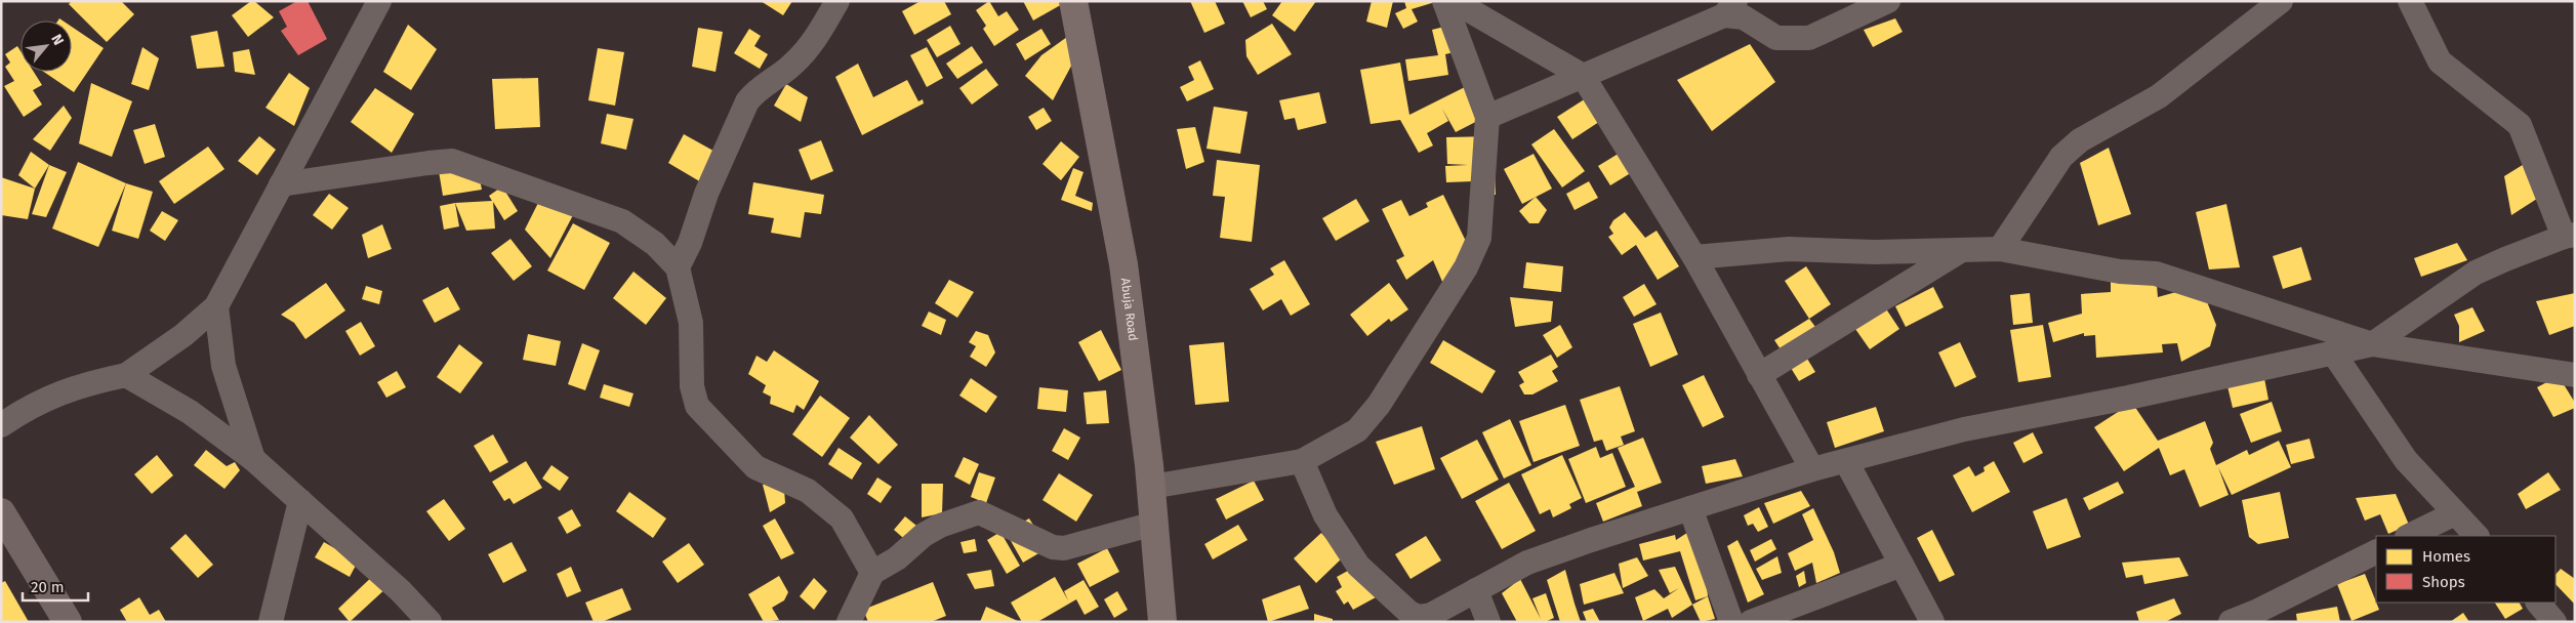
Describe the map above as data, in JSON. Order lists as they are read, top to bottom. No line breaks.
{"streets":{"main road":["Abuja Road"]},"legend":["Homes","Shops"],"scale_bar":"20 m","north":"top right"}
